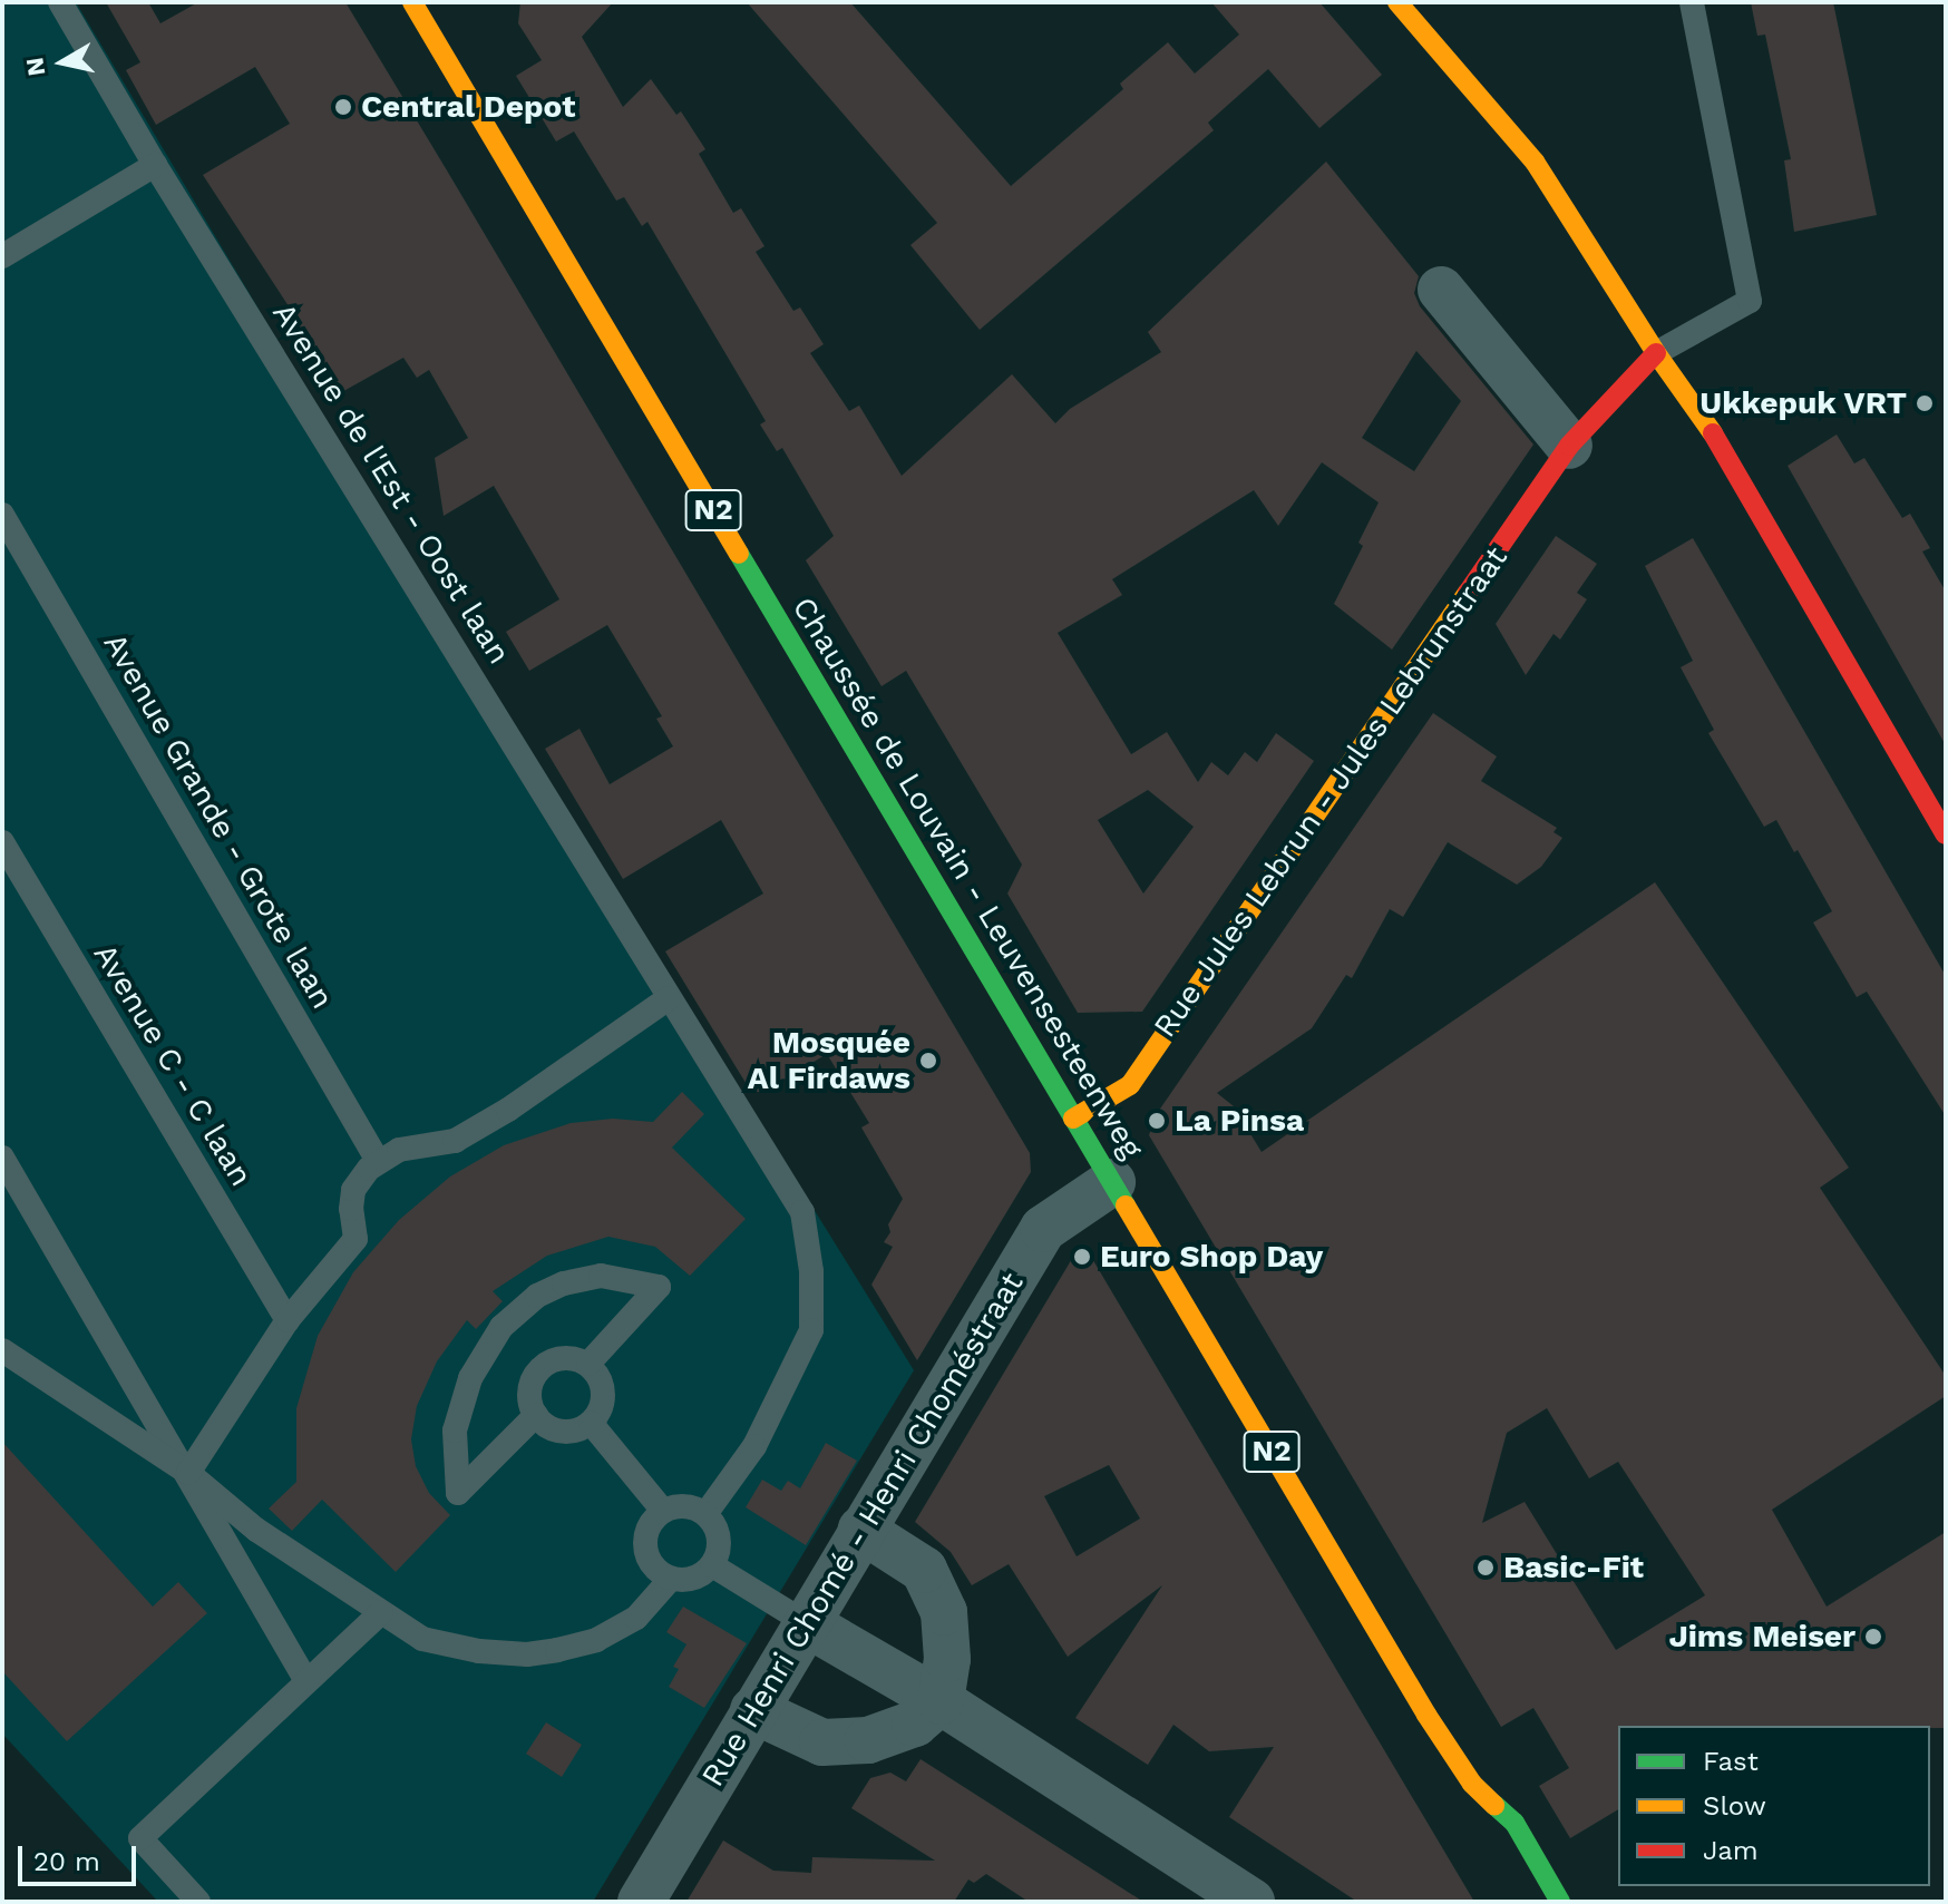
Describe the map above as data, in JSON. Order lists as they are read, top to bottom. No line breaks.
{"streets":{"main road":["N2","Rue Jules Lebrun - Jules Lebrunstraat","Chaussée de Louvain - Leuvensesteenweg"],"street":["Rue Henri Chomé - Henri Choméstraat"],"lane":["Avenue de l'Est - Oost laan","Avenue Grande - Grote laan","Avenue C - C laan"]},"crossings":[["Rue Jules Lebrun - Jules Lebrunstraat","Chaussée de Louvain - Leuvensesteenweg"],["Chaussée de Louvain - Leuvensesteenweg","Rue Henri Chomé - Henri Choméstraat"]],"places":["Central Depot","Ukkepuk VRT","Mosquée Al Firdaws","La Pinsa","Euro Shop Day","Basic-Fit","Jims Meiser"],"legend":["Fast","Slow","Jam"],"scale_bar":"20 m","north":"left"}
